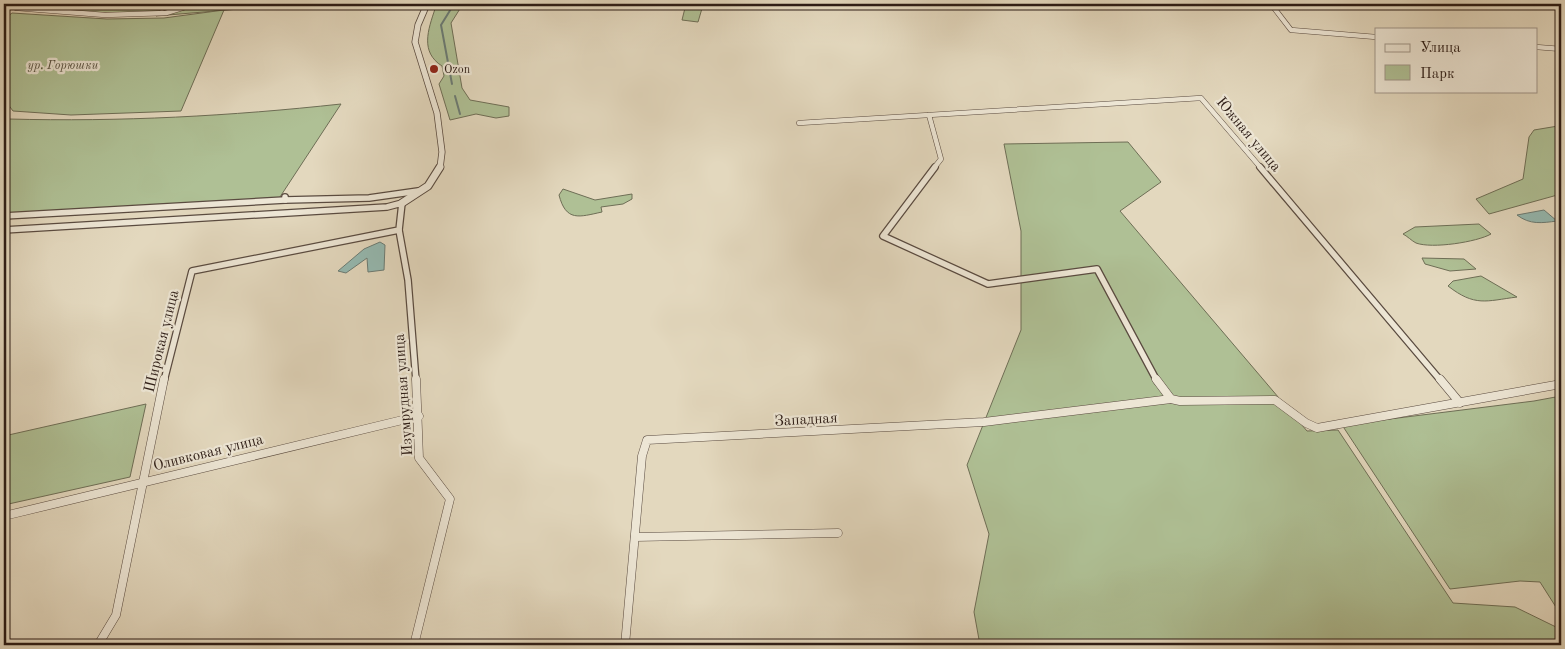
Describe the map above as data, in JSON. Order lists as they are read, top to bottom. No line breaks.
{"streets":{"street":["Южная улица","Широкая улица","Изумрудная улица","Западная","Оливковая улица"]},"crossings":[["Широкая улица","Изумрудная улица"],["Широкая улица","Оливковая улица"],["Изумрудная улица","Оливковая улица"]],"parks":["ур. Горюшки"],"places":["Ozon"],"legend":["Улица","Парк"]}
